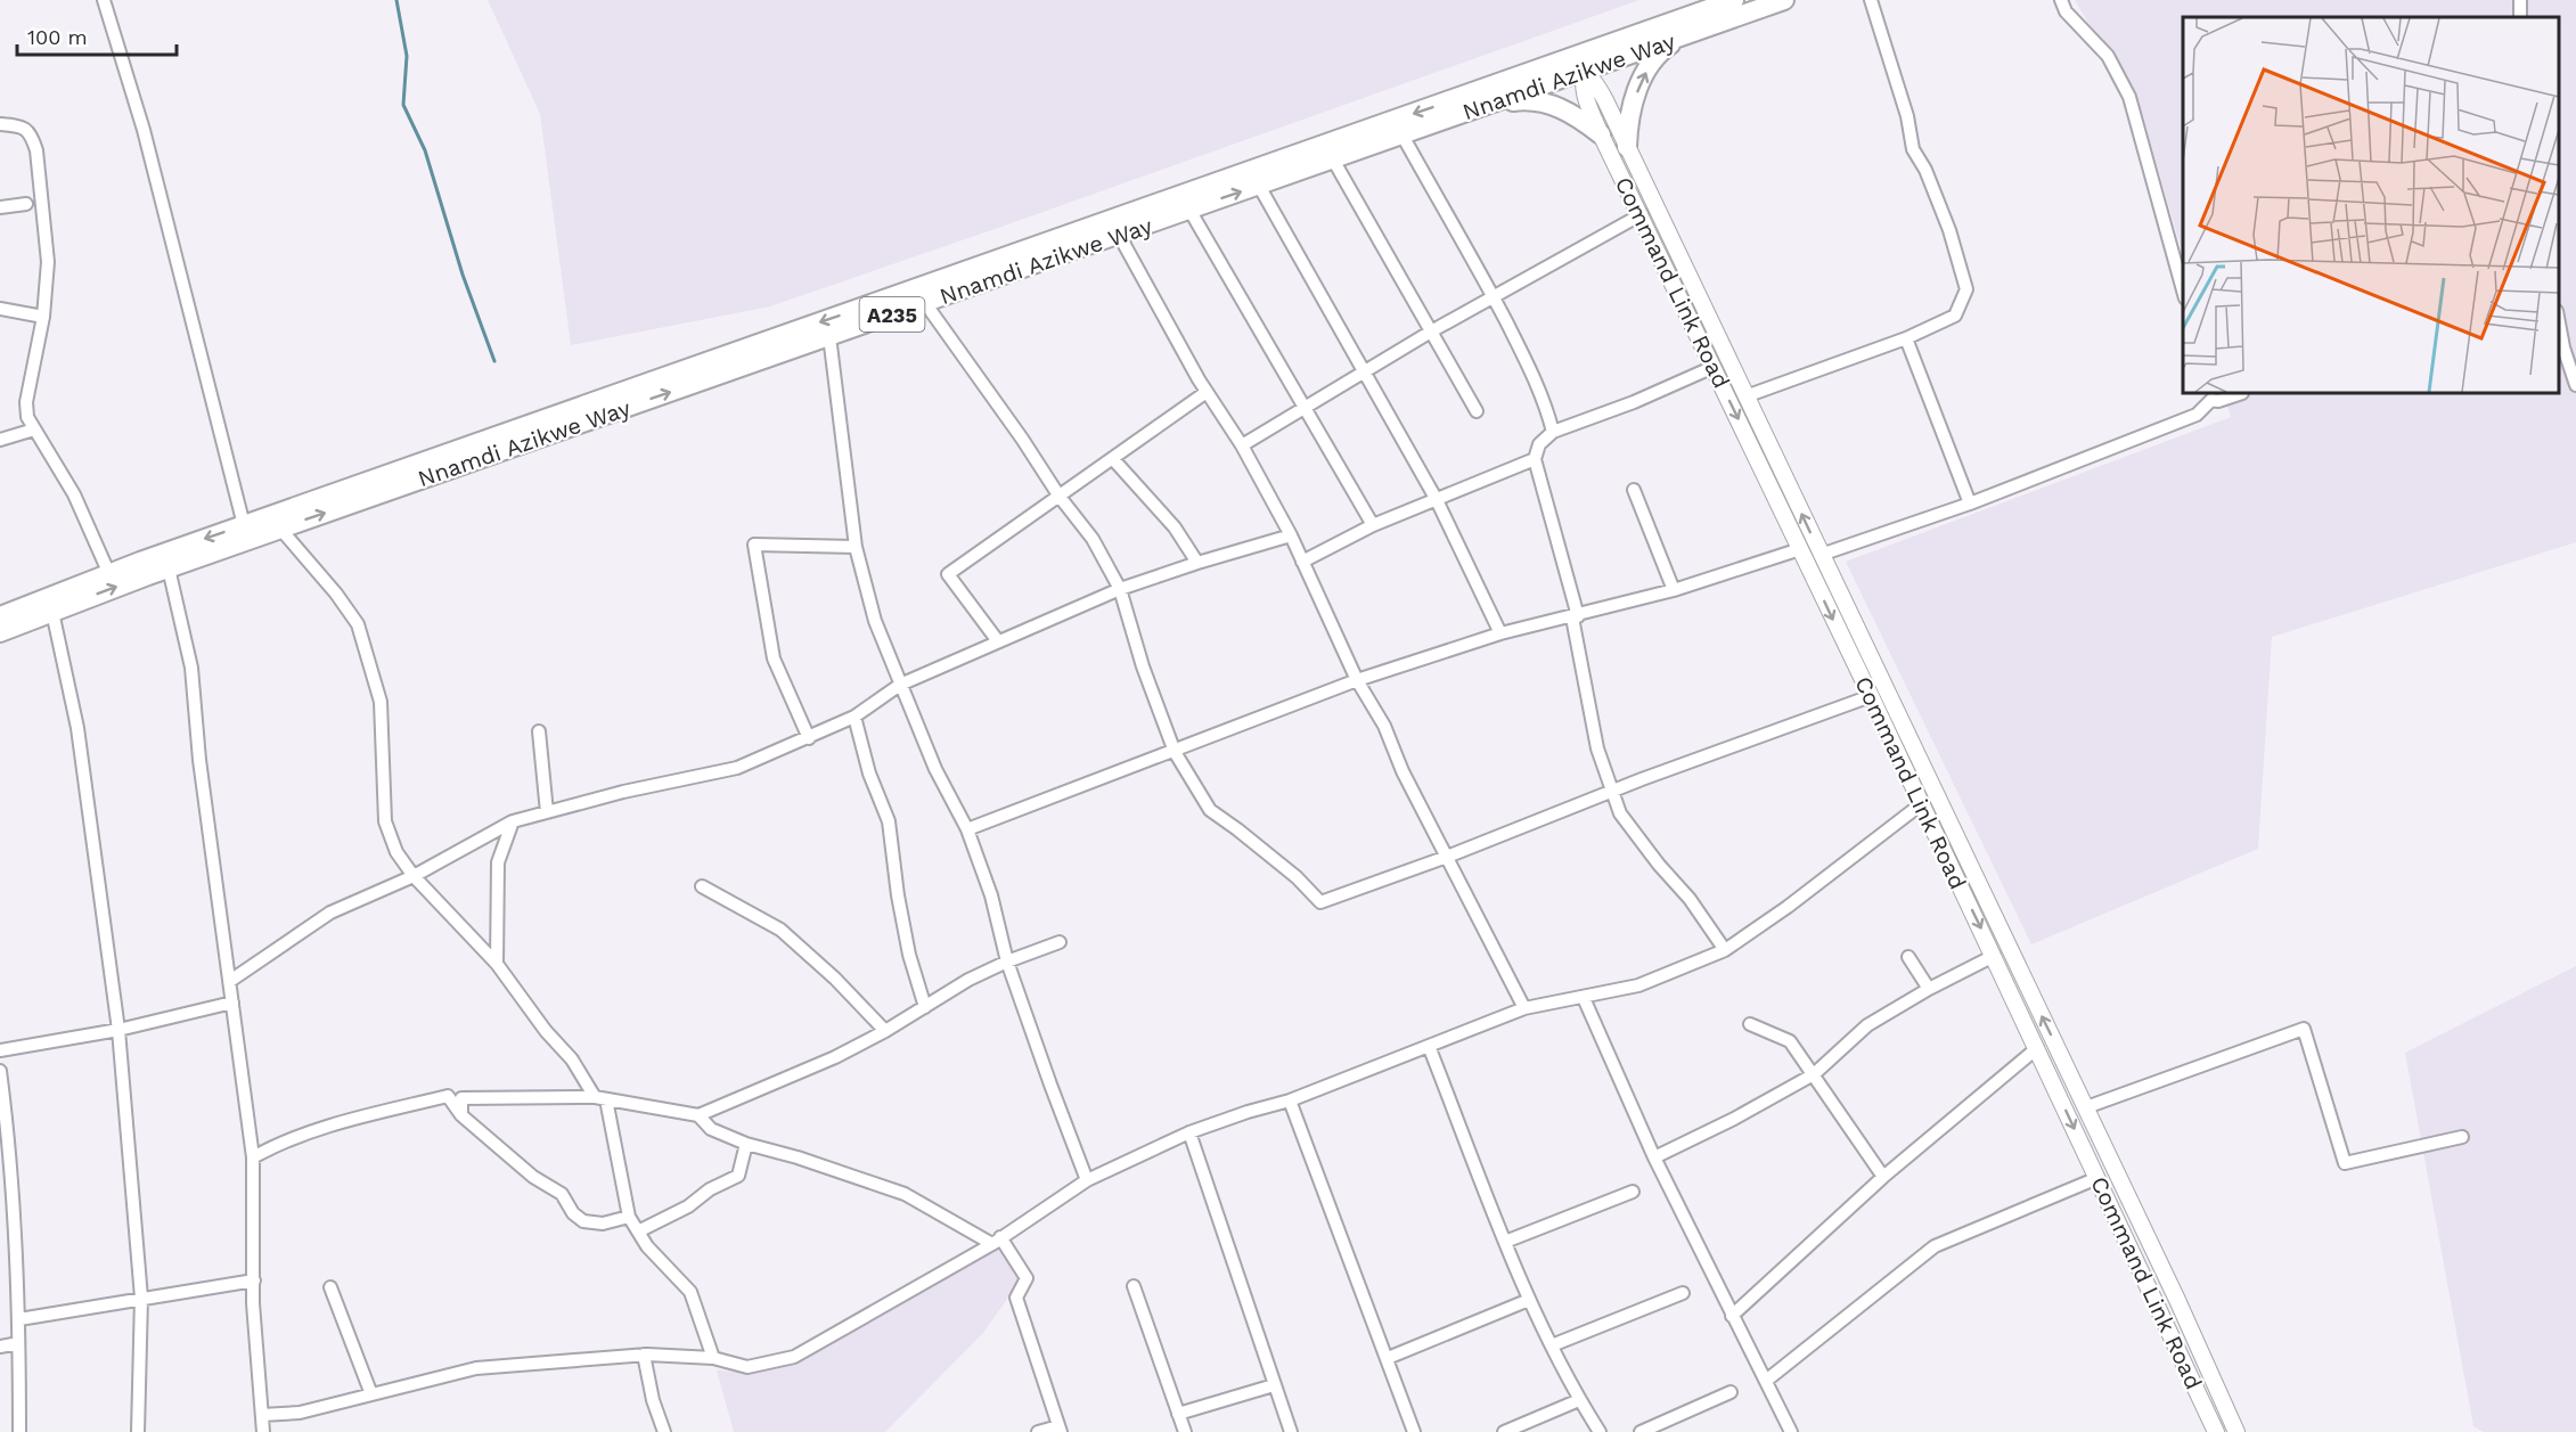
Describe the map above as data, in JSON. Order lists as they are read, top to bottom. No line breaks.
{"streets":{"highway":["Nnamdi Azikwe Way","A235"],"main road":["Command Link Road"]},"crossings":[["Nnamdi Azikwe Way","Command Link Road"]],"scale_bar":"100 m"}
